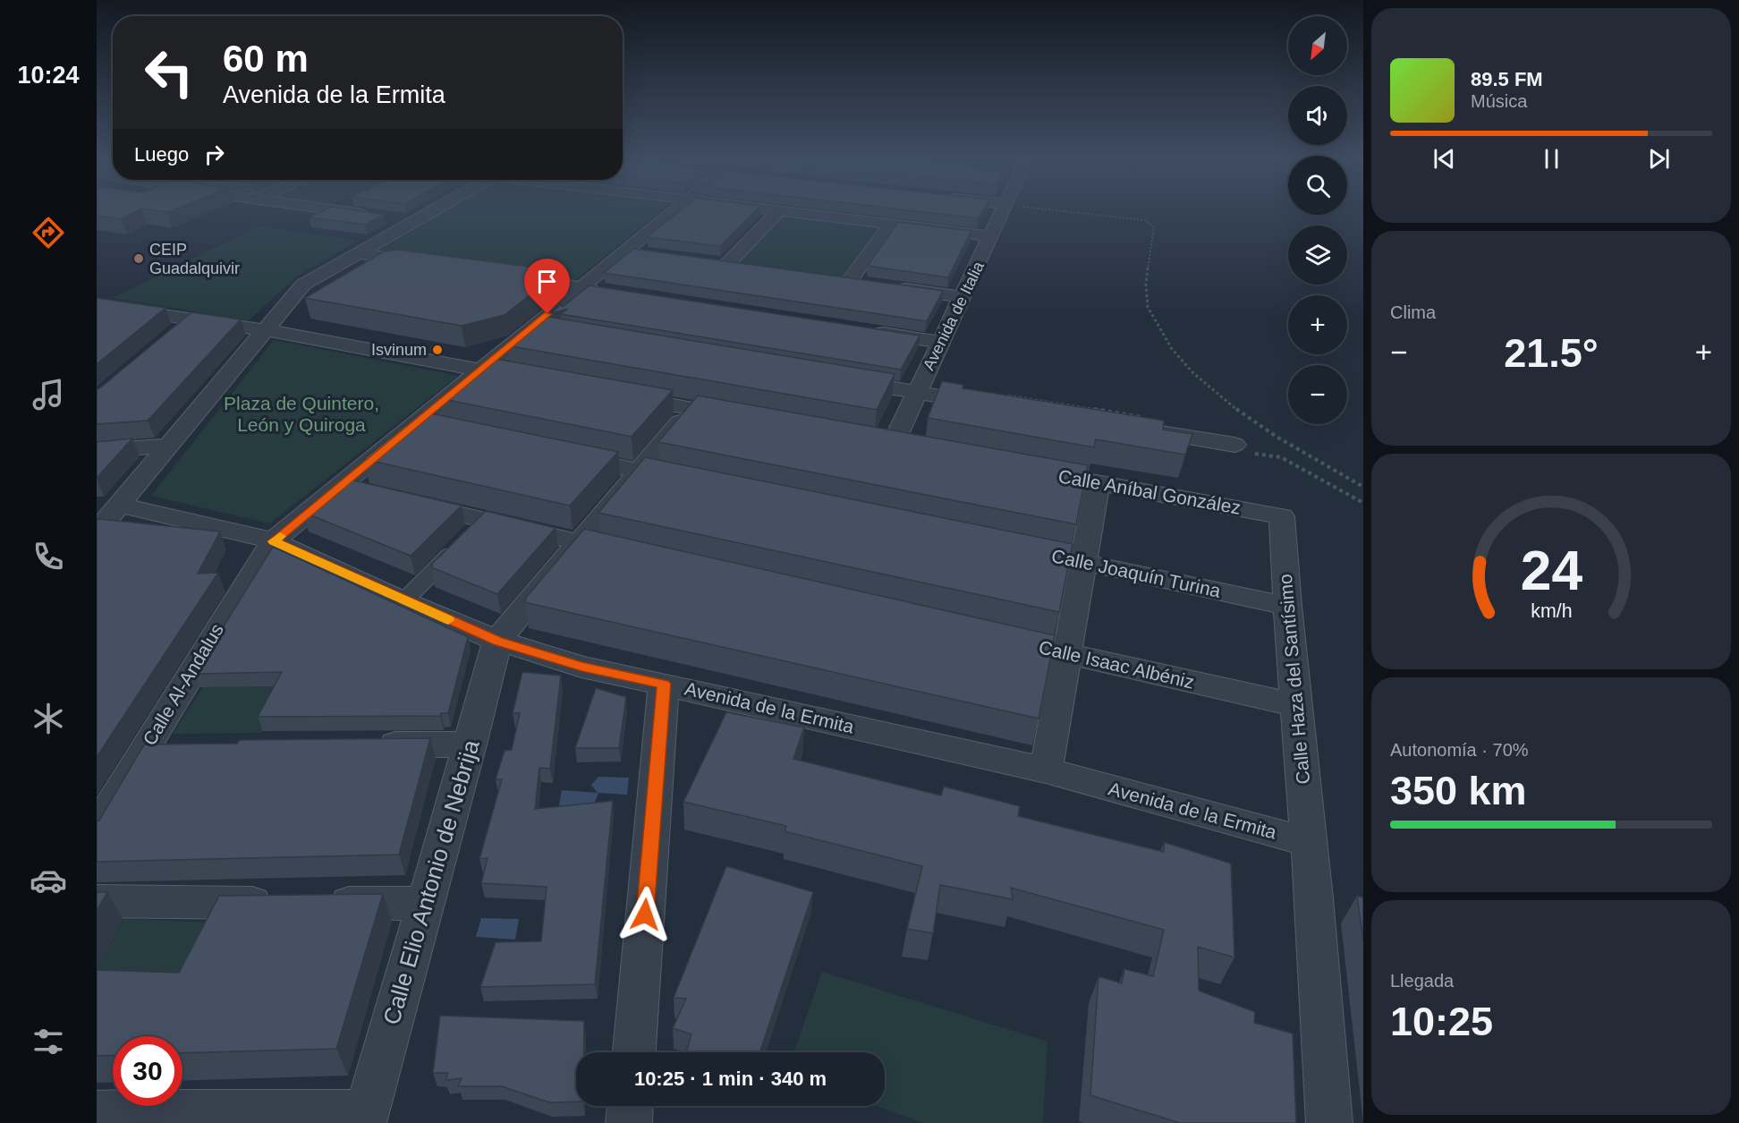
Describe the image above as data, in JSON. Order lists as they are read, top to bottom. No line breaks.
{"streets":{"street":["Avenida de Italia","Calle Aníbal González","Calle Joaquín Turina","Calle Isaac Albéniz","Calle Haza del Santísimo","Calle Al-Andalus","Avenida de la Ermita","Calle Elio Antonio de Nebrija"]},"crossings":[["Calle Aníbal González","Calle Haza del Santísimo"],["Calle Joaquín Turina","Calle Haza del Santísimo"],["Calle Isaac Albéniz","Calle Haza del Santísimo"],["Calle Haza del Santísimo","Avenida de la Ermita"],["Calle Al-Andalus","Avenida de la Ermita"],["Avenida de la Ermita","Calle Elio Antonio de Nebrija"]],"parks":["Plaza de Quintero, León y Quiroga"],"places":["CEIP Guadalquivir","Isvinum"],"north":"bottom left","page":{"tabs":"10:24","map_buttons":["+","−"],"turn":["60 m","Avenida de la Ermita"],"song":["89.5 FM","Música"],"then":"Luego","tile":["Clima",["Autonomía · 70%","350 km"],["Llegada","10:25"]],"heat":["−","21.5°","+"],"limit":"30","trip":"10:25 · 1 min · 340 m","gauge":["24","km/h"]}}
